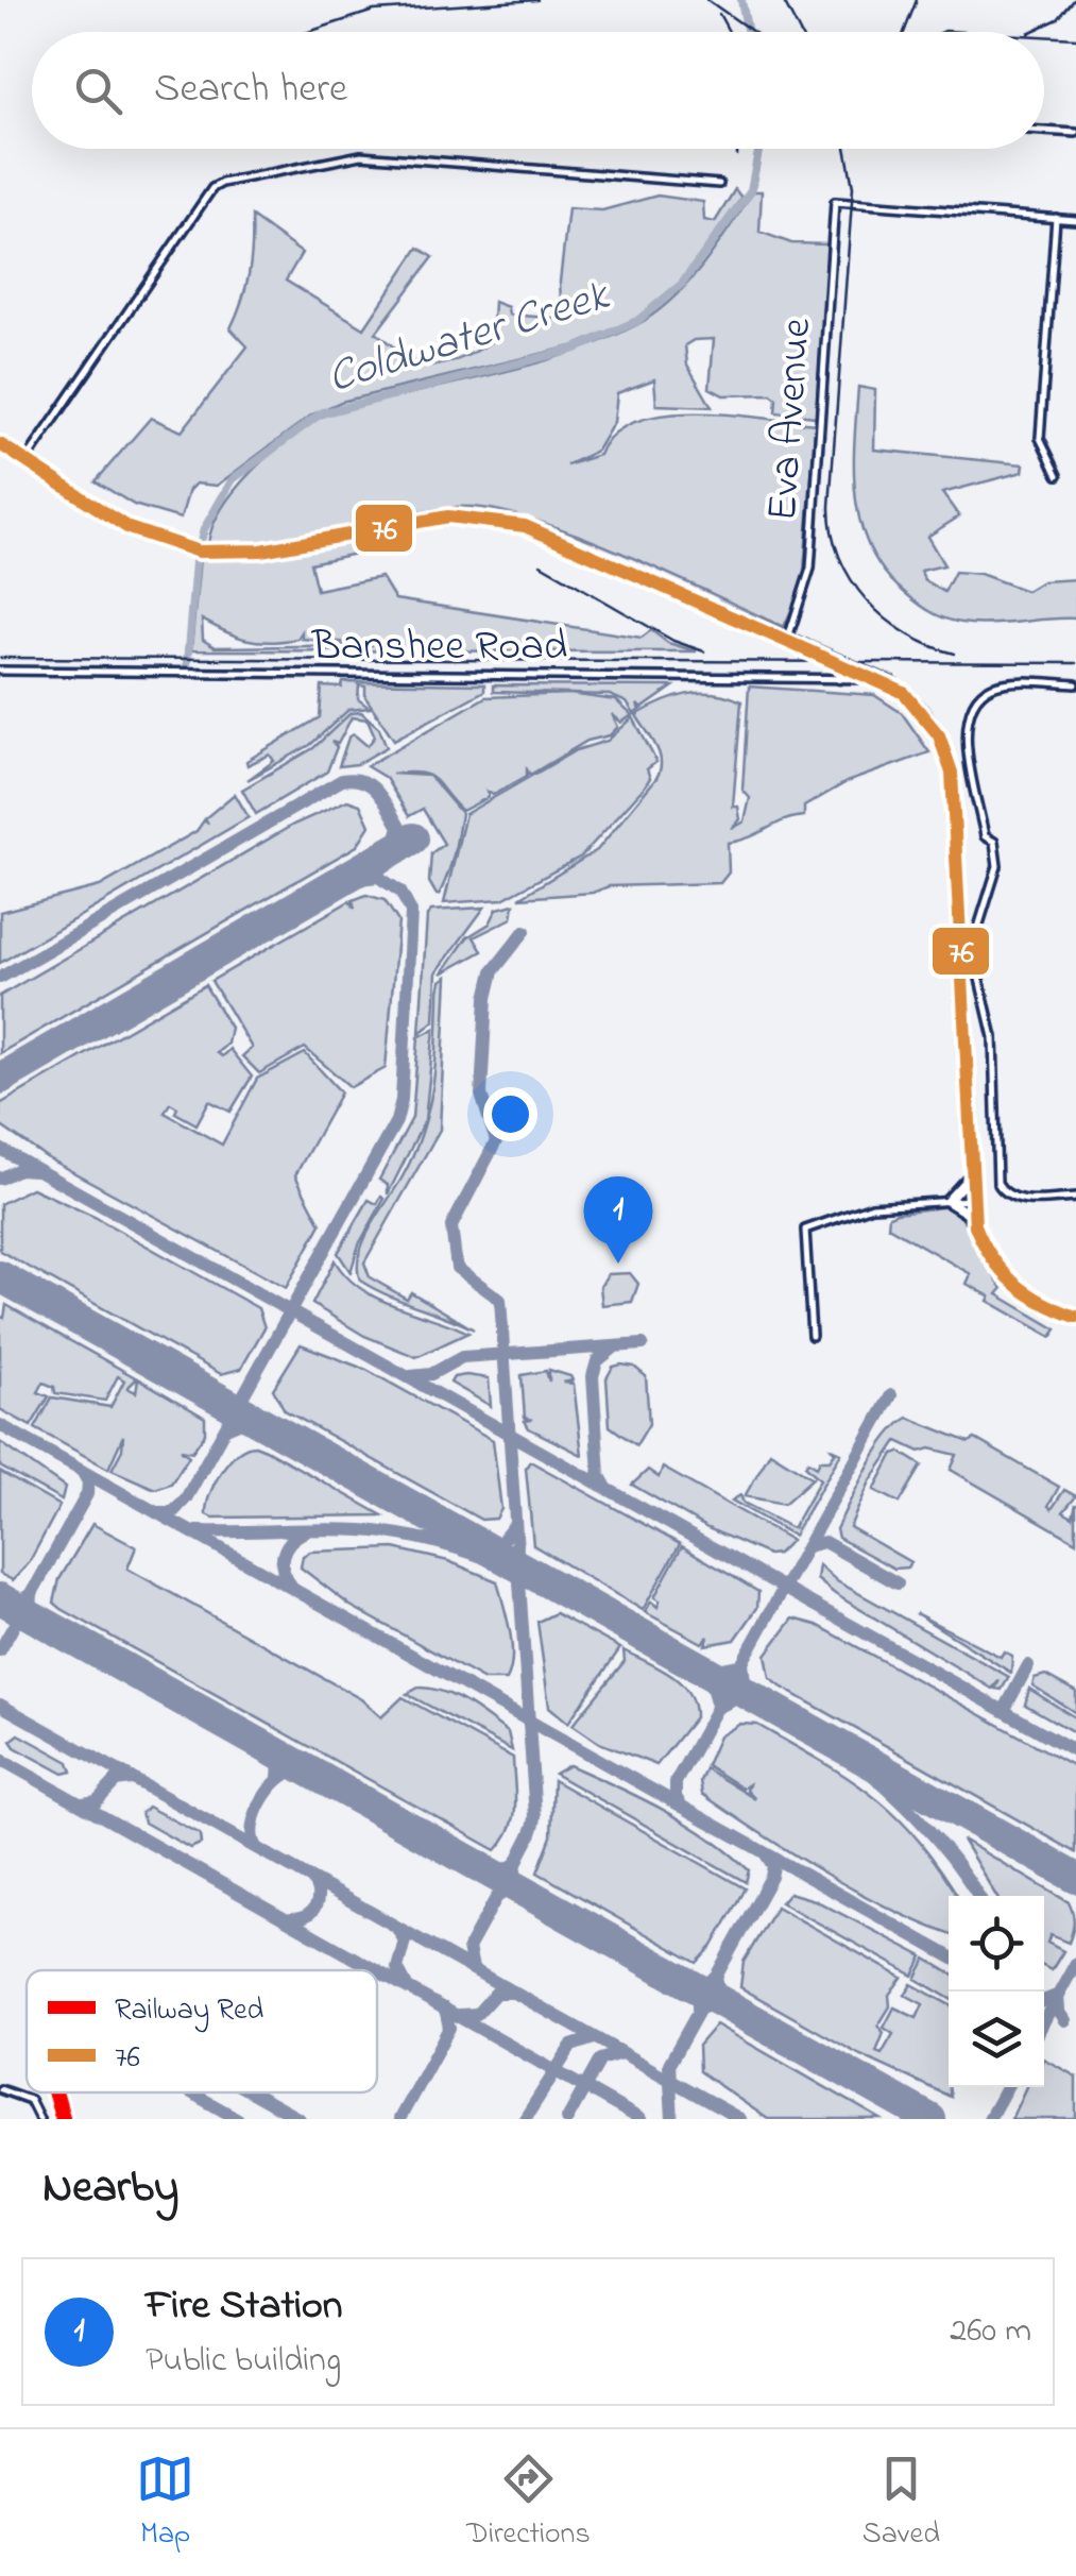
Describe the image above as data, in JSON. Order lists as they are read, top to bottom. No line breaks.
{"streets":{"street":["Eva Avenue","Banshee Road"]},"water":["Coldwater Creek"],"lines":["transit line 76","rail line Red"],"legend":["Railway Red","76"],"page":{"search":"Search here","pins":"1","heading":"Nearby","list":[{"mark":"1","name":"Fire Station","note":"Public building","value":"260 m"}],"nav":["Map","Directions","Saved"]}}
